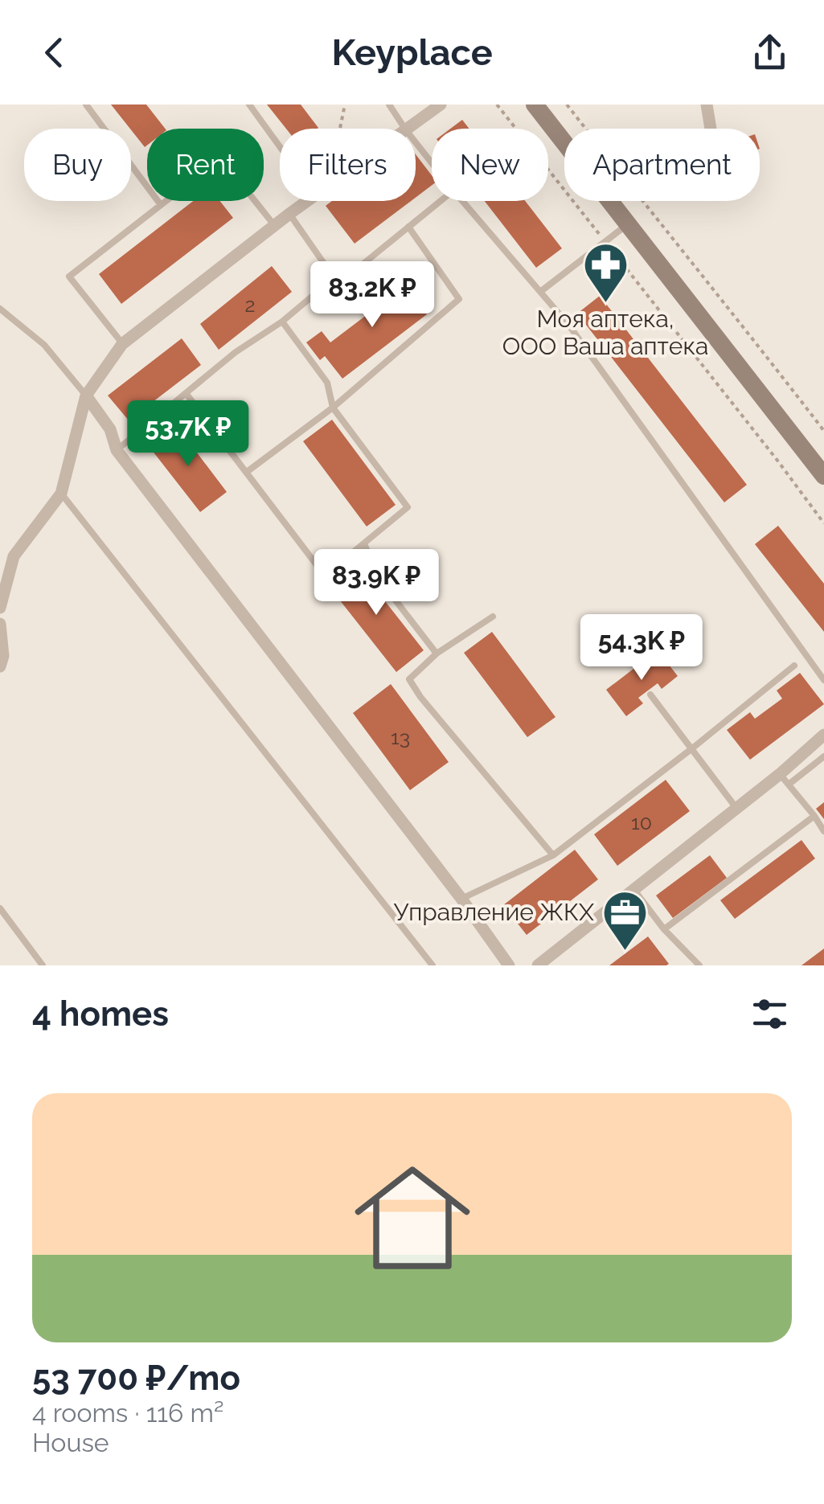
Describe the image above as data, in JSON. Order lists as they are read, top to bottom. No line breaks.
{"places":{"pharmacy":["Моя аптека, ООО Ваша аптека"],"office":["Управление ЖКХ"]},"house_numbers":["2","13","10"],"page":{"header":"Keyplace","chip":["Buy","Rent","Filters","New","Apartment"],"price":["83.2K ₽","53.7K ₽","83.9K ₽","54.3K ₽"],"heading":"4 homes","list":[{"name":"53 700 ₽/mo","note":"4 rooms · 116 m² · House"}]}}
